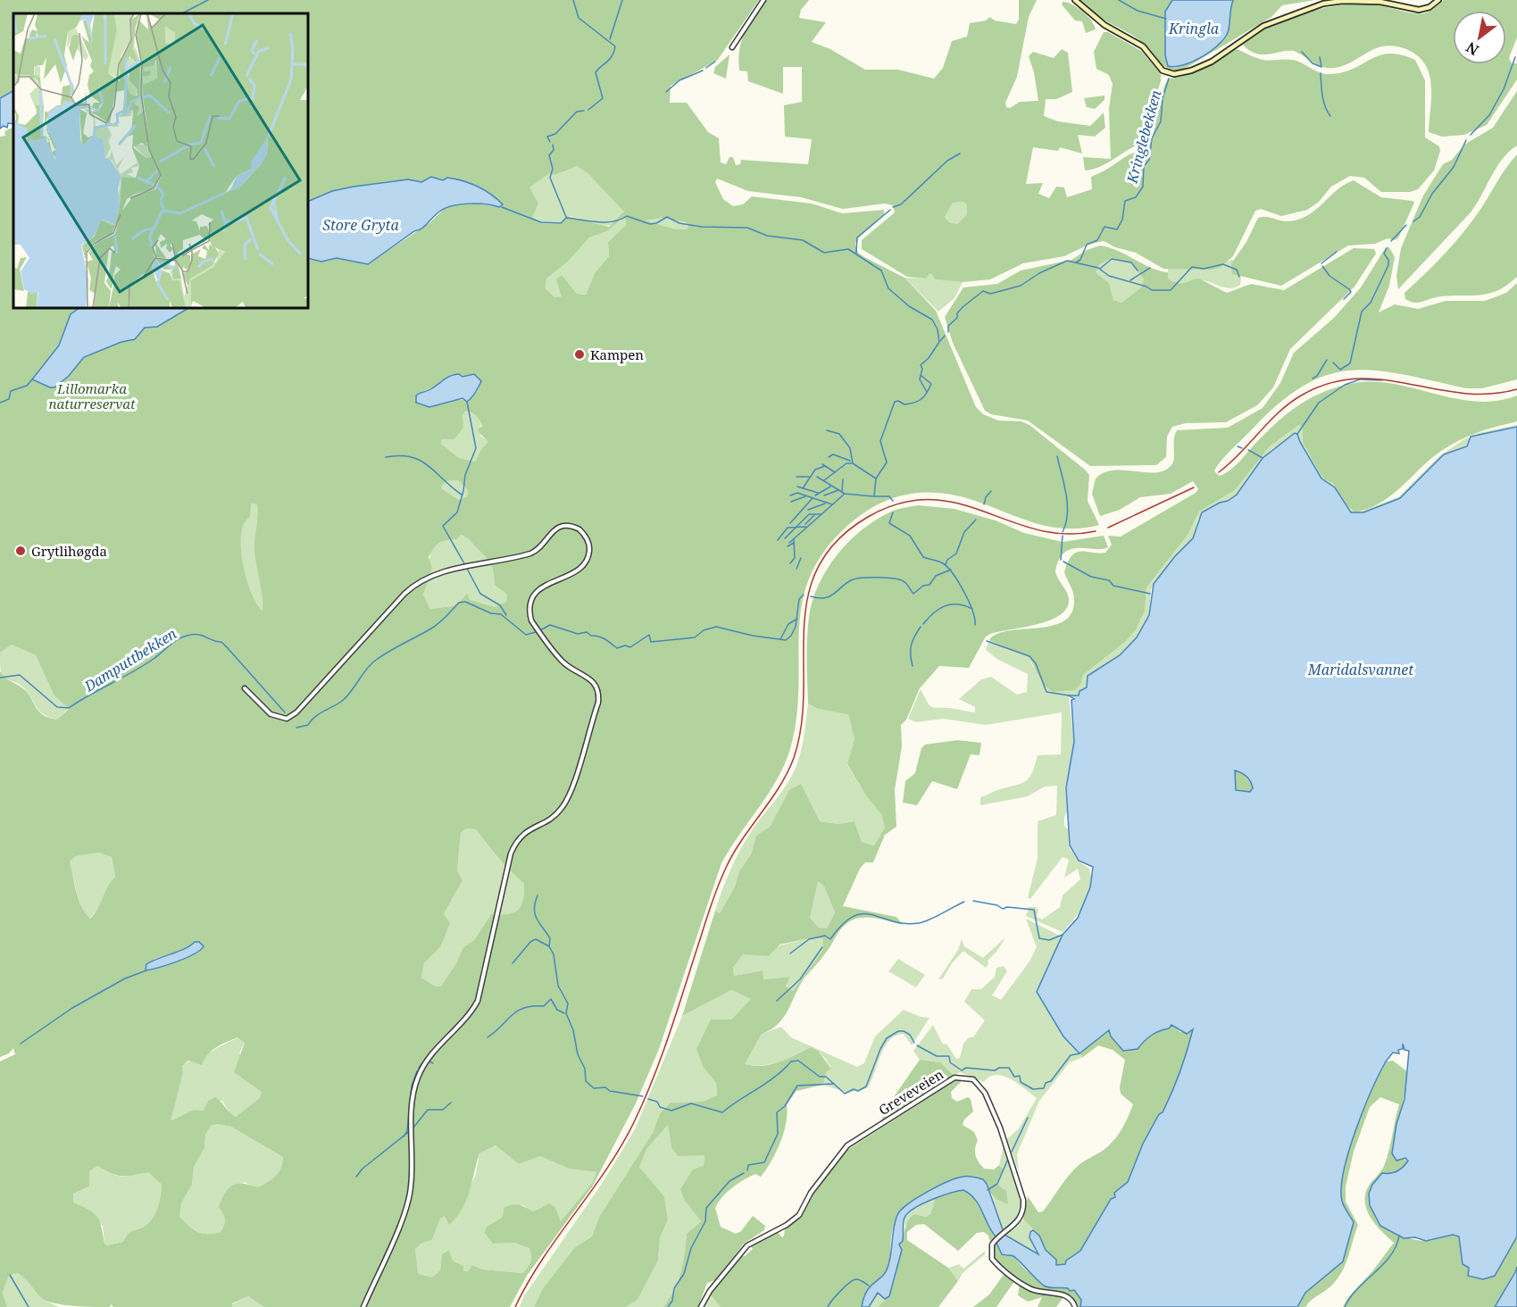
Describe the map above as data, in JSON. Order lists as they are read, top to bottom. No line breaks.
{"streets":{"street":["Greveveien"]},"water":["Kringla","Kringlebekken","Store Gryta","Damputtbekken","Maridalsvannet"],"parks":["Lillomarka naturreservat"],"places":["Kampen","Grytlihøgda"],"north":"bottom left"}
